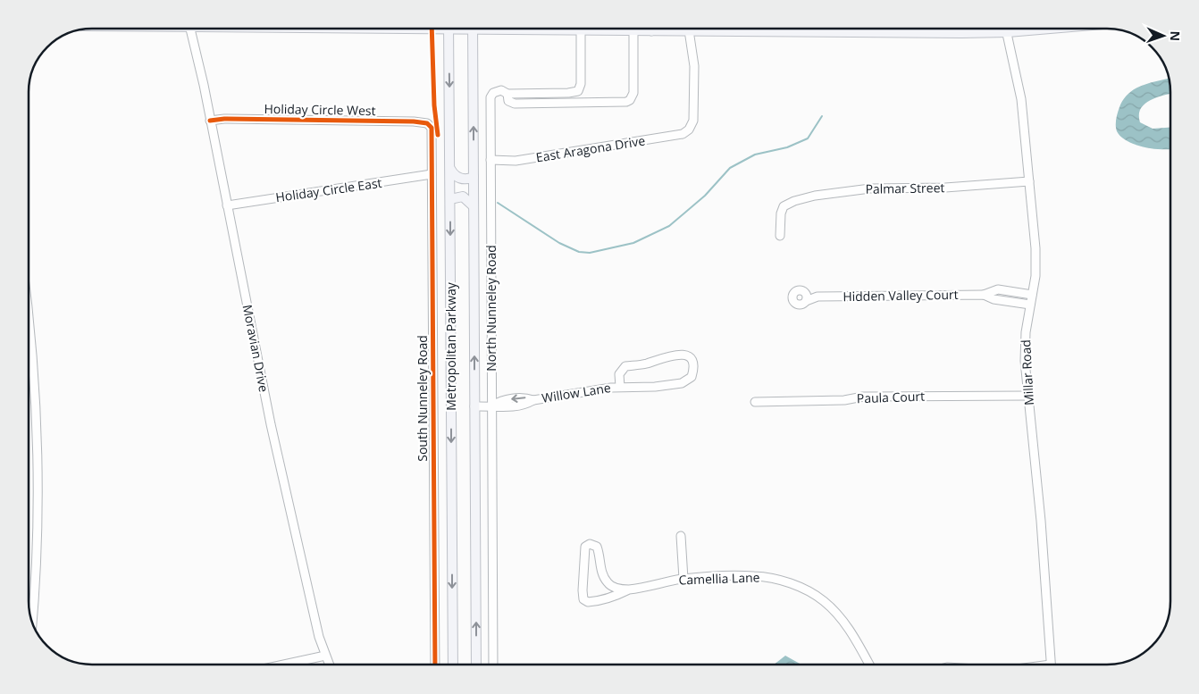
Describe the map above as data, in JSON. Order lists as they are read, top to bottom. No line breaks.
{"streets":{"main road":["Metropolitan Parkway"],"street":["Holiday Circle West","East Aragona Drive","Palmar Street","Holiday Circle East","Hidden Valley Court","North Nunneley Road","Moravian Drive","Millar Road","Willow Lane","Paula Court","South Nunneley Road","Camellia Lane"]},"crossings":[["Holiday Circle West","Moravian Drive"],["Holiday Circle West","South Nunneley Road"],["East Aragona Drive","North Nunneley Road"],["Palmar Street","Millar Road"],["Holiday Circle East","Moravian Drive"],["Holiday Circle East","South Nunneley Road"],["Hidden Valley Court","Millar Road"],["North Nunneley Road","Willow Lane"],["Metropolitan Parkway","Willow Lane"],["Millar Road","Paula Court"]],"north":"right"}
